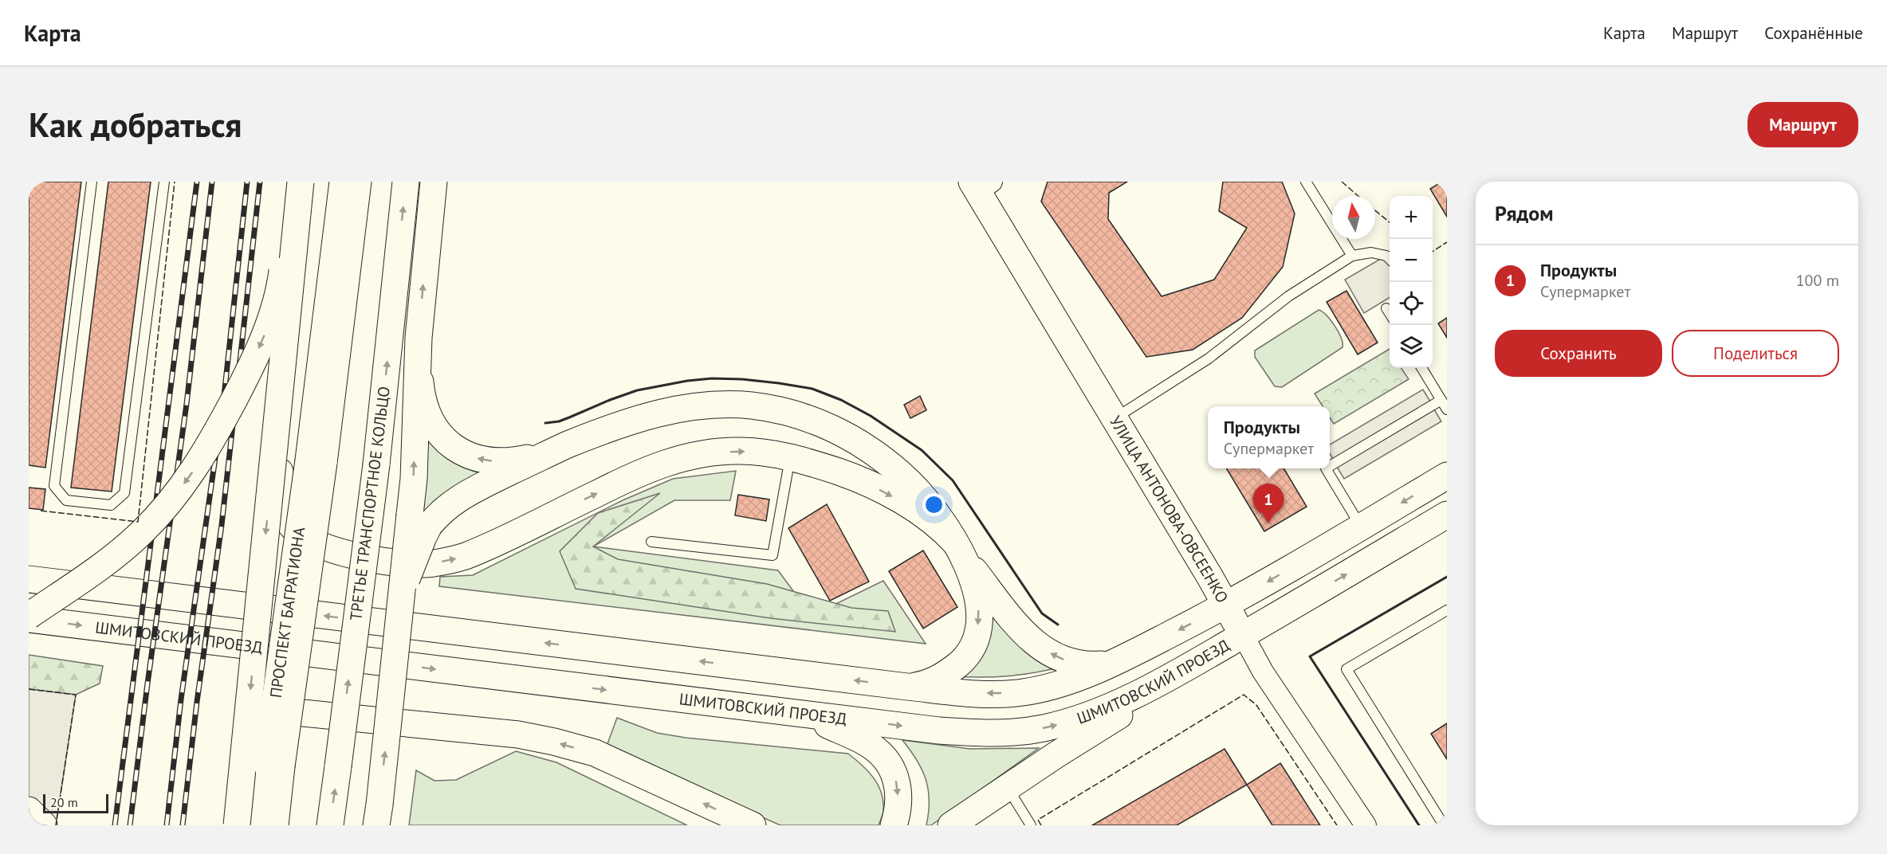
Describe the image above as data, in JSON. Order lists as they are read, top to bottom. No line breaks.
{"streets":{"main road":["ТРЕТЬЕ ТРАНСПОРТНОЕ КОЛЬЦО","УЛИЦА АНТОНОВА-ОВСЕЕНКО","ПРОСПЕКТ БАГРАТИОНА","ШМИТОВСКИЙ ПРОЕЗД"]},"crossings":[["УЛИЦА АНТОНОВА-ОВСЕЕНКО","ШМИТОВСКИЙ ПРОЕЗД"]],"scale_bar":"20 m","north":"top","page":{"header":"Карта","nav":["Карта","Маршрут","Сохранённые"],"buttons":["Маршрут",["Сохранить","Поделиться"]],"title":"Как добраться","heading":"Рядом","map_buttons":["+","−"],"list":[{"mark":"1","name":"Продукты","note":"Супермаркет","value":"100 m"}],"popup":["Продукты","Супермаркет"],"pins":"1","scale":"20 m"}}
